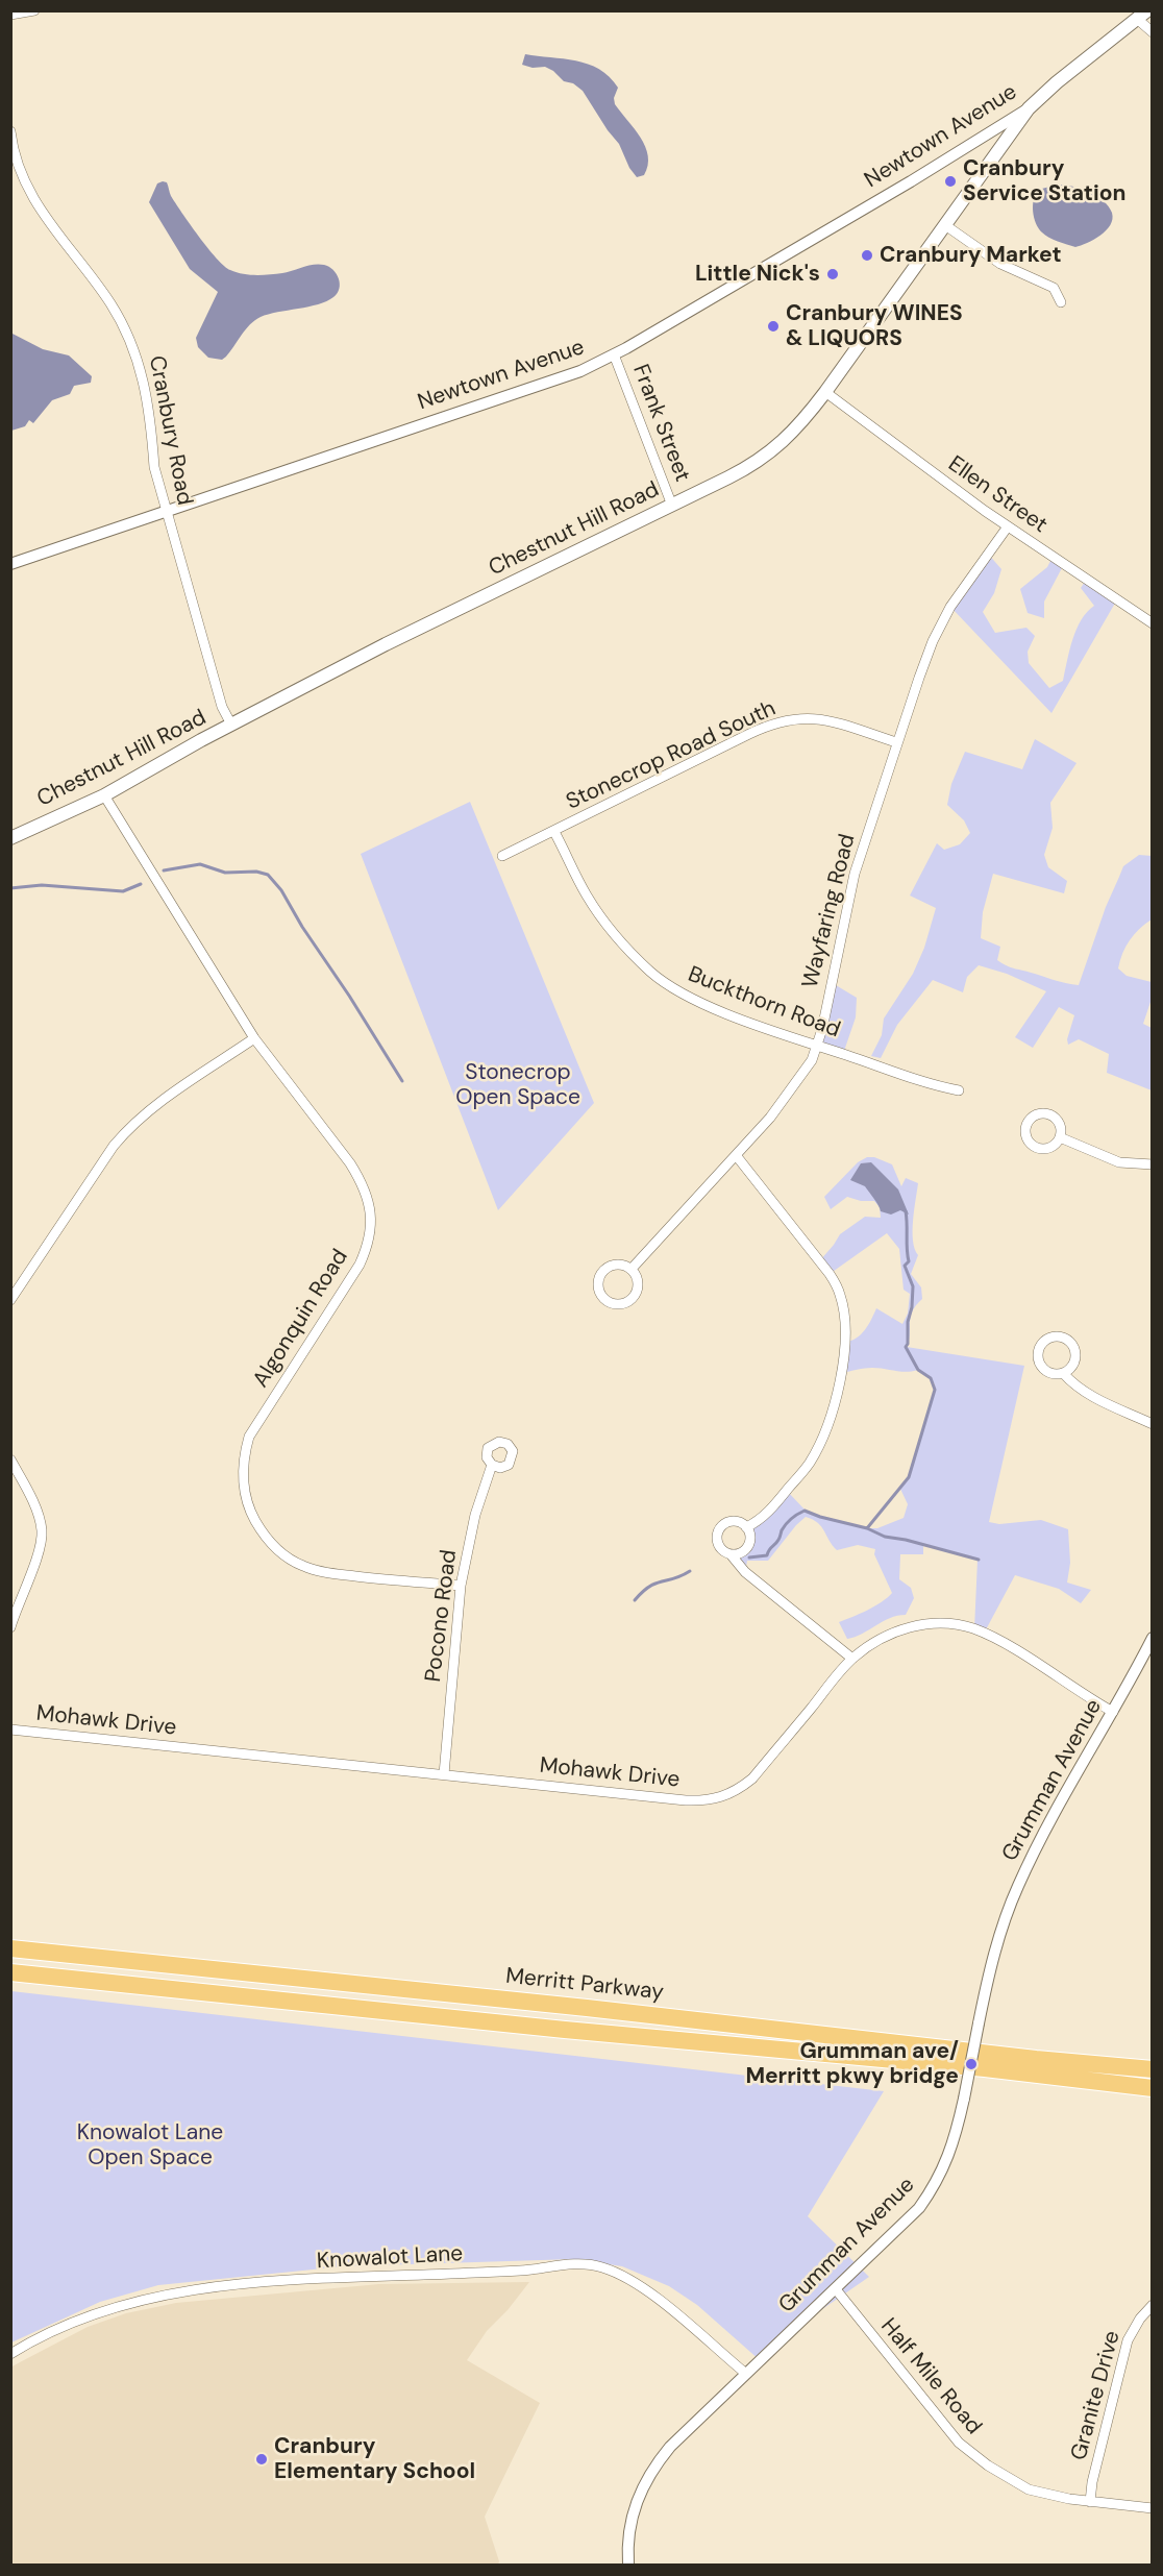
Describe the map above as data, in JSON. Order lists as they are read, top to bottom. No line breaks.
{"streets":{"highway":["Merritt Parkway"],"main road":["Newtown Avenue","Chestnut Hill Road"],"street":["Frank Street","Cranbury Road","Ellen Street","Stonecrop Road South","Wayfaring Road","Buckthorn Road","Algonquin Road","Pocono Road","Mohawk Drive","Grumman Avenue","Knowalot Lane","Half Mile Road","Granite Drive"]},"crossings":[["Newtown Avenue","Frank Street"],["Newtown Avenue","Cranbury Road"],["Newtown Avenue","Chestnut Hill Road"],["Frank Street","Chestnut Hill Road"],["Cranbury Road","Chestnut Hill Road"],["Ellen Street","Chestnut Hill Road"],["Ellen Street","Wayfaring Road"],["Chestnut Hill Road","Algonquin Road"],["Stonecrop Road South","Wayfaring Road"],["Stonecrop Road South","Buckthorn Road"],["Wayfaring Road","Buckthorn Road"],["Algonquin Road","Pocono Road"],["Pocono Road","Mohawk Drive"],["Mohawk Drive","Grumman Avenue"],["Grumman Avenue","Knowalot Lane"],["Grumman Avenue","Half Mile Road"],["Half Mile Road","Granite Drive"]],"parks":["Stonecrop Open Space","Knowalot Lane Open Space"],"places":["Cranbury Service Station","Cranbury Market","Little Nick's","Cranbury WINES & LIQUORS","Grumman ave/ Merritt pkwy bridge","Cranbury Elementary School"]}
